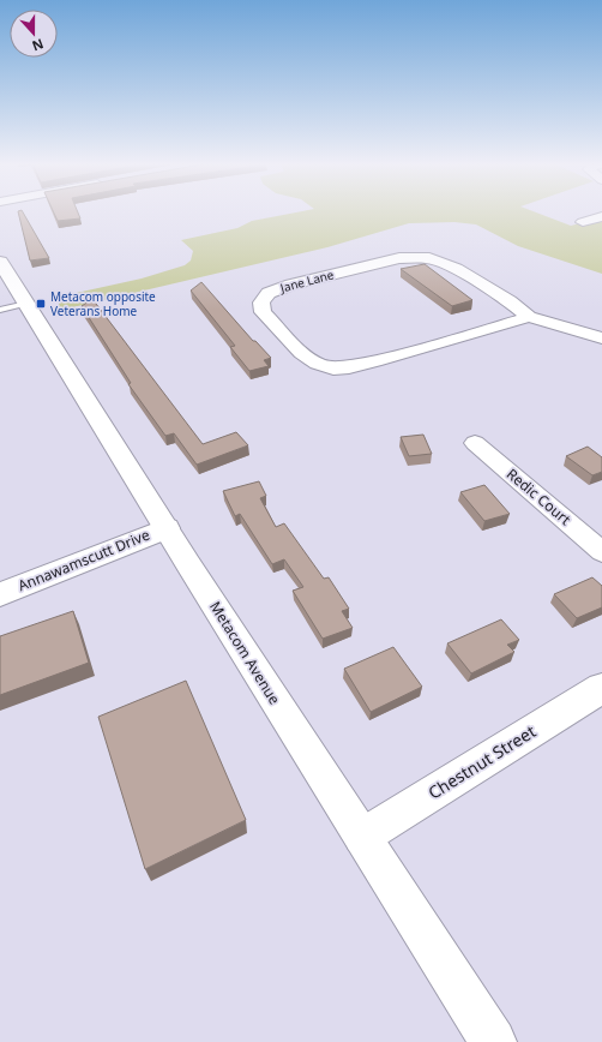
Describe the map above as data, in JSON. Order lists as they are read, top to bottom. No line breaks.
{"streets":{"main road":["Annawamscutt Drive","Metacom Avenue","Chestnut Street"],"street":["Jane Lane","Redic Court"]},"crossings":[["Annawamscutt Drive","Metacom Avenue"],["Metacom Avenue","Chestnut Street"]],"places":{"transit":["Metacom opposite Veterans Home"]},"north":"bottom"}
